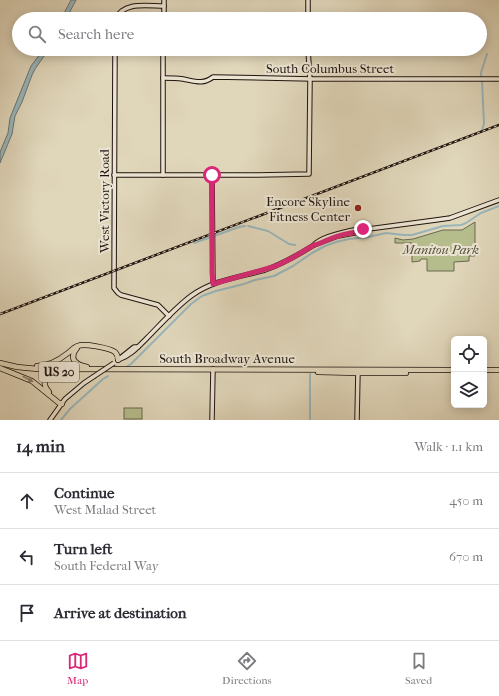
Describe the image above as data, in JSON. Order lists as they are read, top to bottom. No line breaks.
{"streets":{"main road":["South Broadway Avenue","US 20"],"street":["South Columbus Street","West Victory Road"]},"parks":["Manitou Park"],"places":["Encore Skyline Fitness Center"],"page":{"search":"Search here","heading":["14 min","Walk · 1.1 km"],"list":[["Continue","West Malad Street","450 m"],["Turn left","South Federal Way","670 m"],"Arrive at destination"],"nav":["Map","Directions","Saved"]}}
